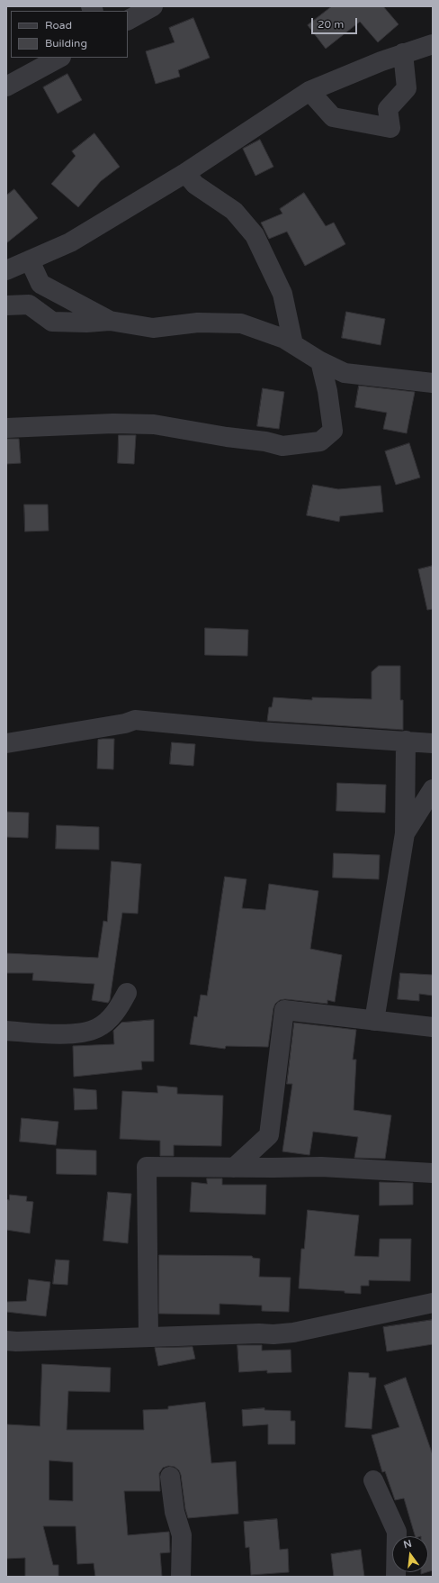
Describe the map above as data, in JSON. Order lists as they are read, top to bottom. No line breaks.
{"legend":["Road","Building"],"scale_bar":"20 m","north":"top"}
